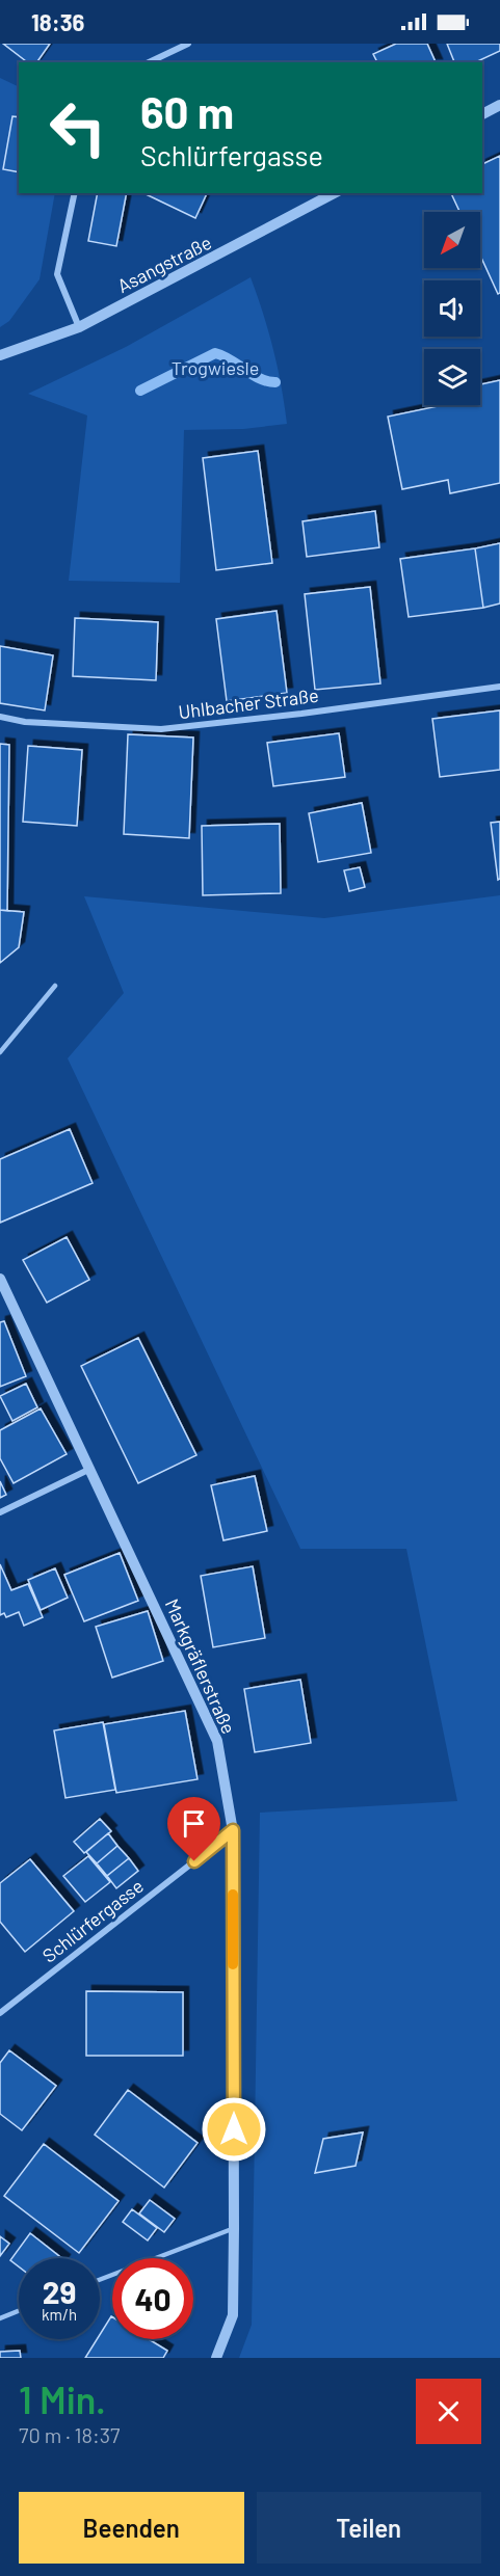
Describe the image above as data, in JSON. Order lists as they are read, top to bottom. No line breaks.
{"streets":{"street":["Asangstraße","Uhlbacher Straße","Markgräflerstraße","Schlürfergasse"]},"crossings":[["Markgräflerstraße","Schlürfergasse"]],"parks":["Trogwiesle"],"north":"bottom left","page":{"status":"18:36","turn":["60 m","Schlürfergasse"],"speed":"29 km/h","limit":"40","heading":["1 Min.","70 m · 18:37"],"buttons":["Beenden","Teilen"]}}
